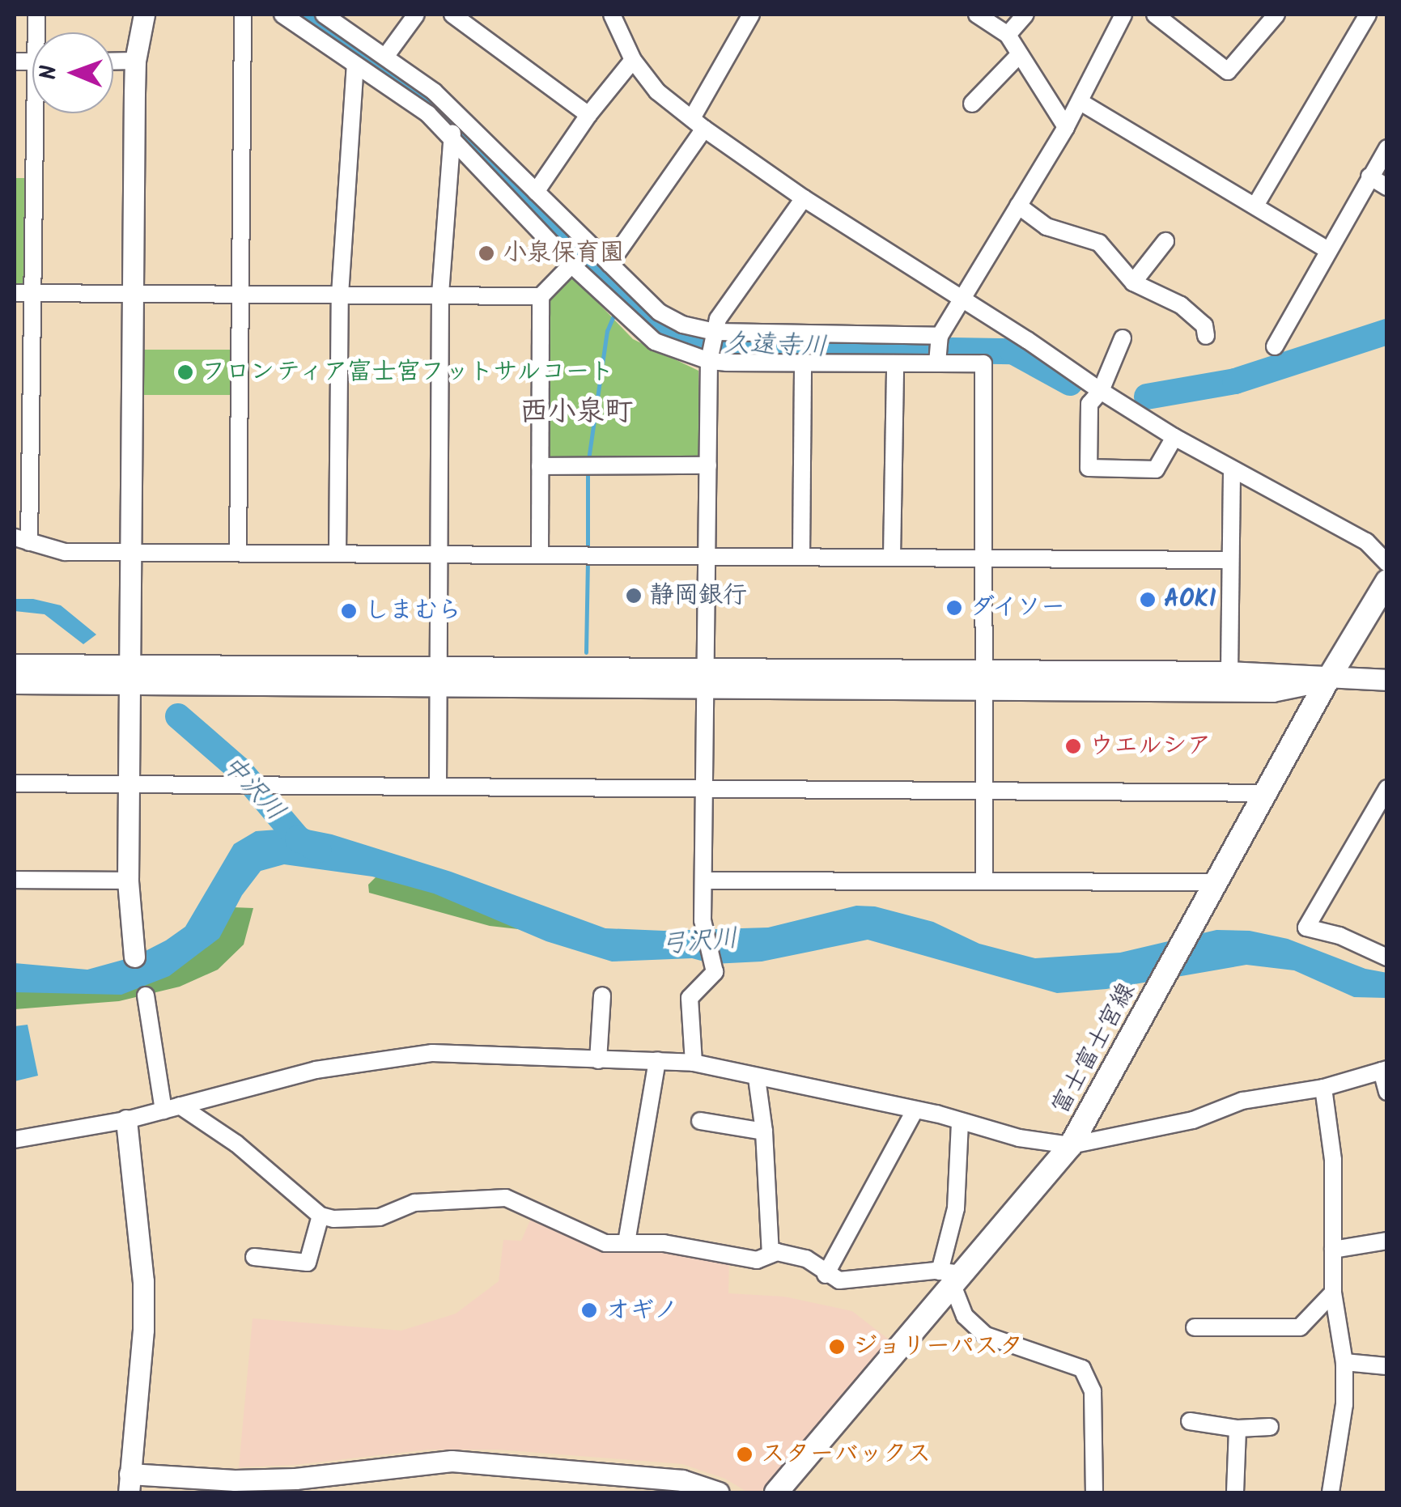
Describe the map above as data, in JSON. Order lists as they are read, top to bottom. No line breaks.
{"streets":{"main road":["富士富士宮線"]},"districts":["西小泉町"],"water":["久遠寺川","中沢川","弓沢川"],"places":["小泉保育園","フロンティア富士宮フットサルコート","静岡銀行","AOKI","ダイソー","しまむら","ウエルシア","オギノ","ジョリーパスタ","スターバックス"],"north":"left"}
